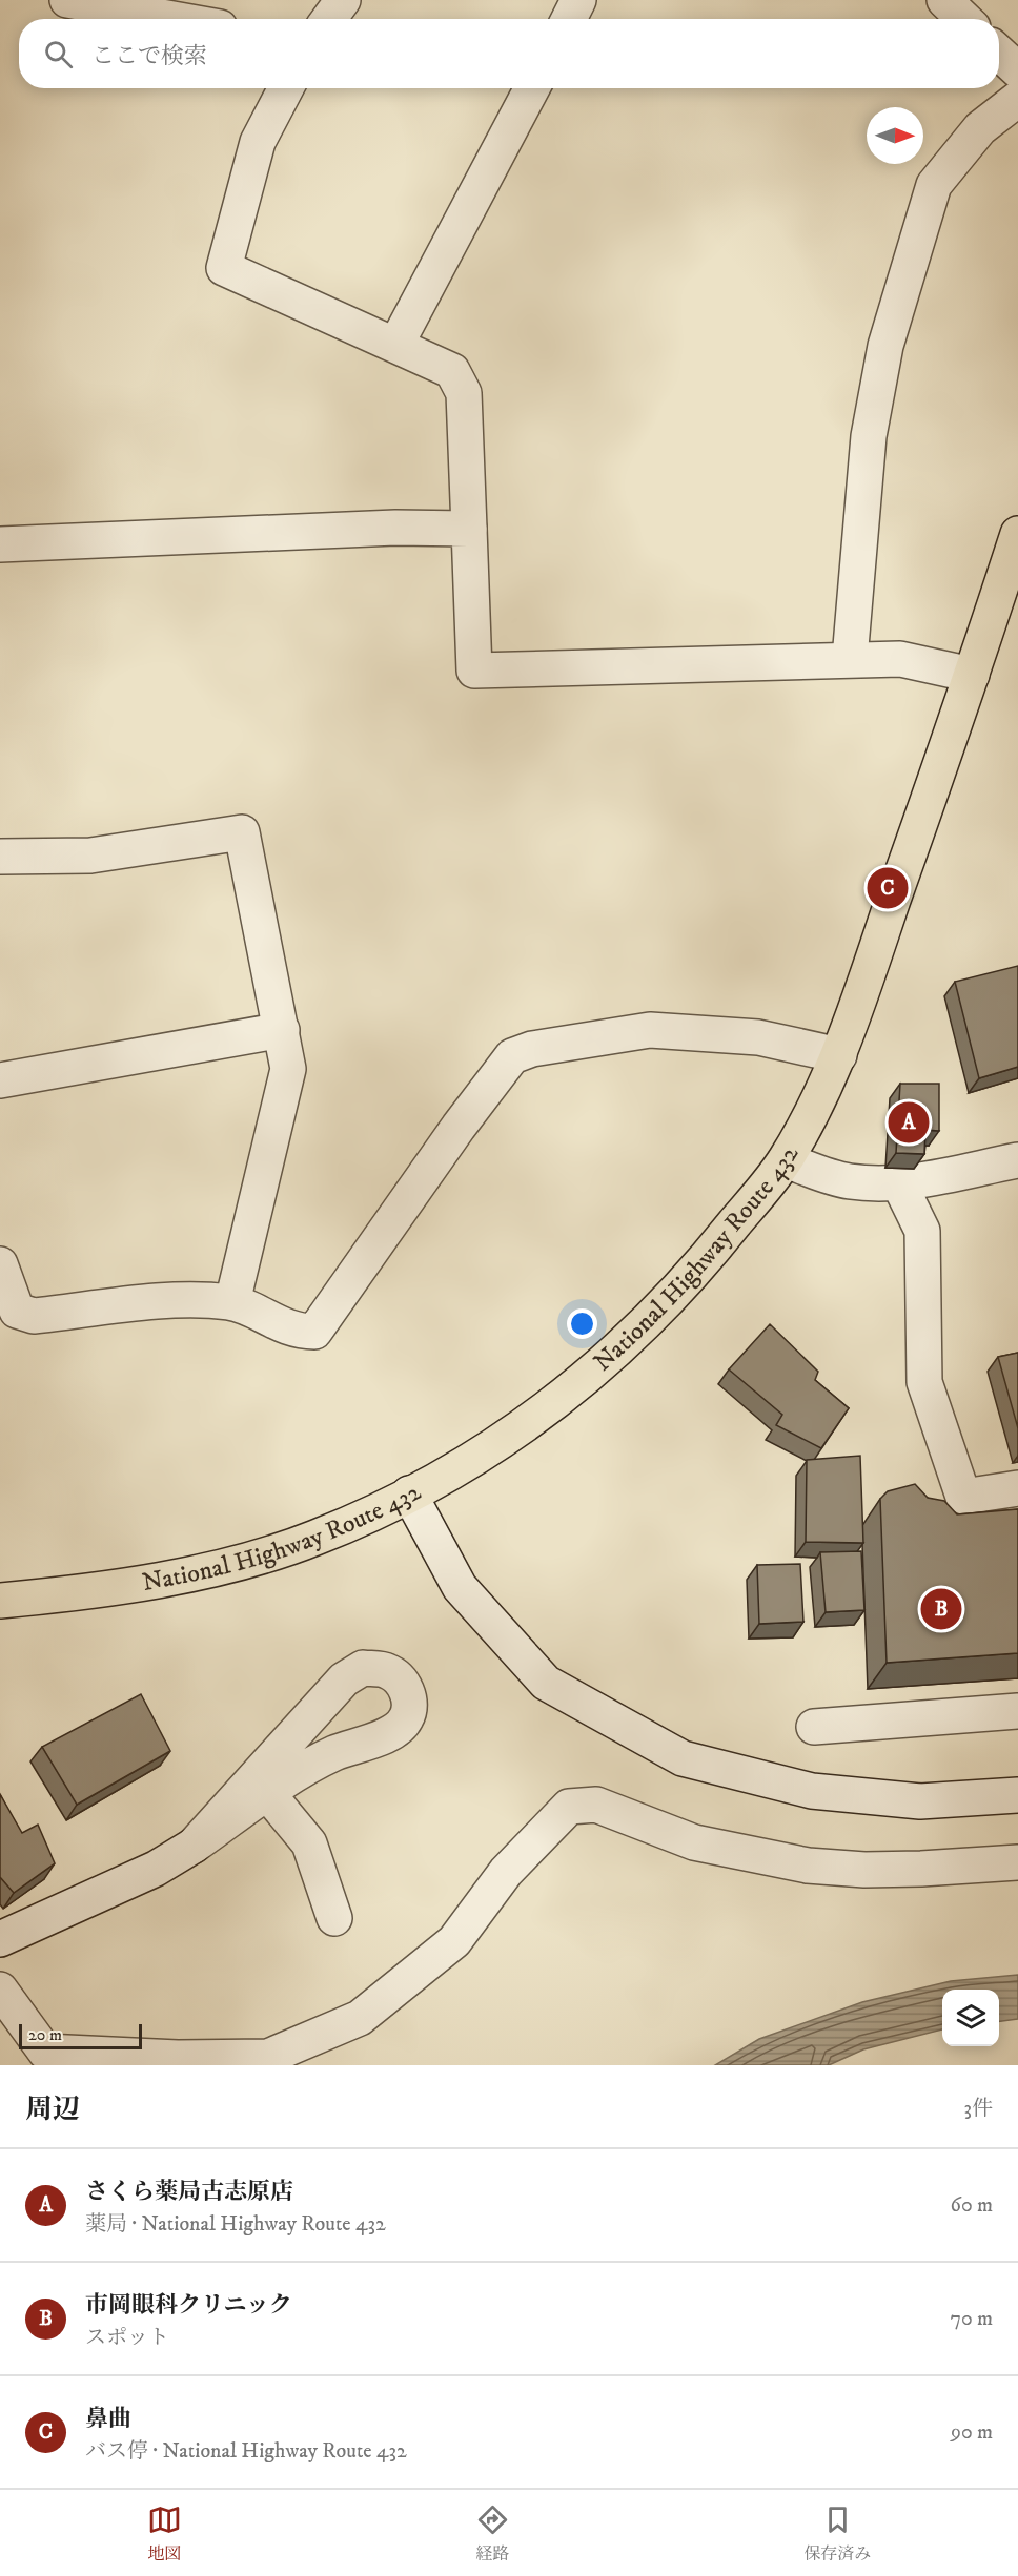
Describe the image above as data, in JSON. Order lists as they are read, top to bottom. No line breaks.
{"streets":{"highway":["National Highway Route 432"]},"scale_bar":"20 m","north":"right","page":{"search":"ここで検索","pins":["C","A","B"],"scale":"20 m","heading":["周辺","3件"],"list":[{"mark":"A","name":"さくら薬局古志原店","note":"薬局 · National Highway Route 432","value":"60 m"},{"mark":"B","name":"市岡眼科クリニック","note":"スポット","value":"70 m"},{"mark":"C","name":"鼻曲","note":"バス停 · National Highway Route 432","value":"90 m"}],"nav":["地図","経路","保存済み"]}}
